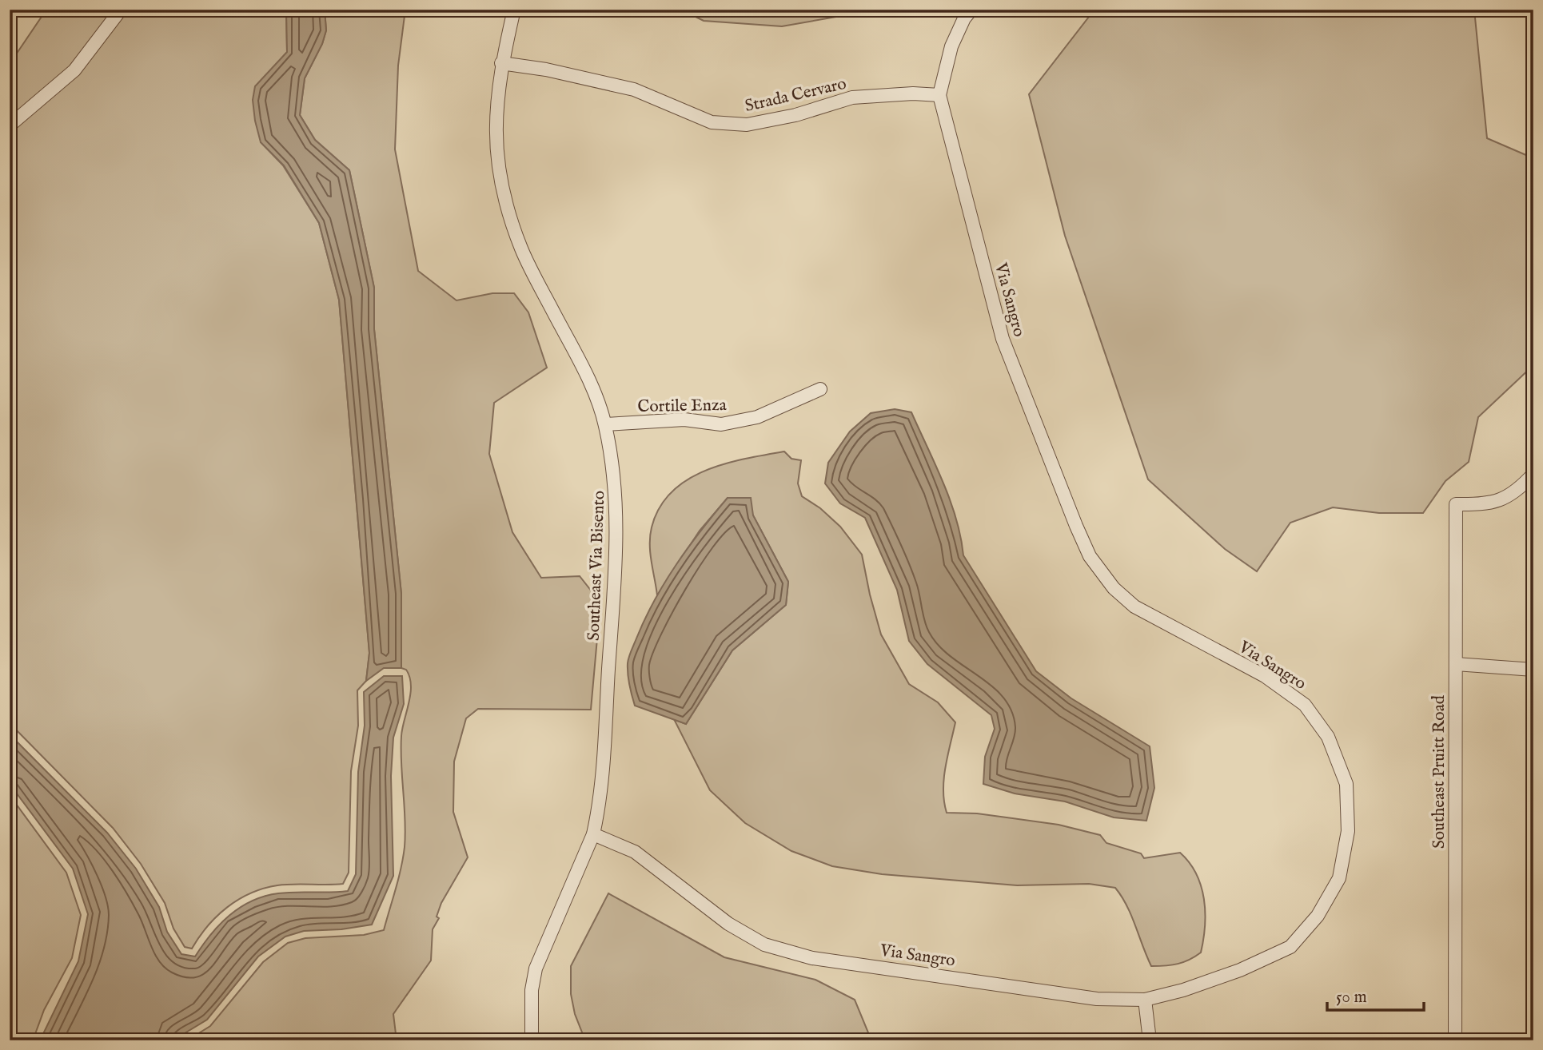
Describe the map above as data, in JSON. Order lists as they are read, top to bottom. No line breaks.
{"streets":{"street":["Strada Cervaro","Via Sangro","Cortile Enza","Southeast Via Bisento","Southeast Pruitt Road"]},"crossings":[["Strada Cervaro","Via Sangro"],["Strada Cervaro","Southeast Via Bisento"],["Via Sangro","Southeast Via Bisento"],["Cortile Enza","Southeast Via Bisento"]],"scale_bar":"50 m"}
